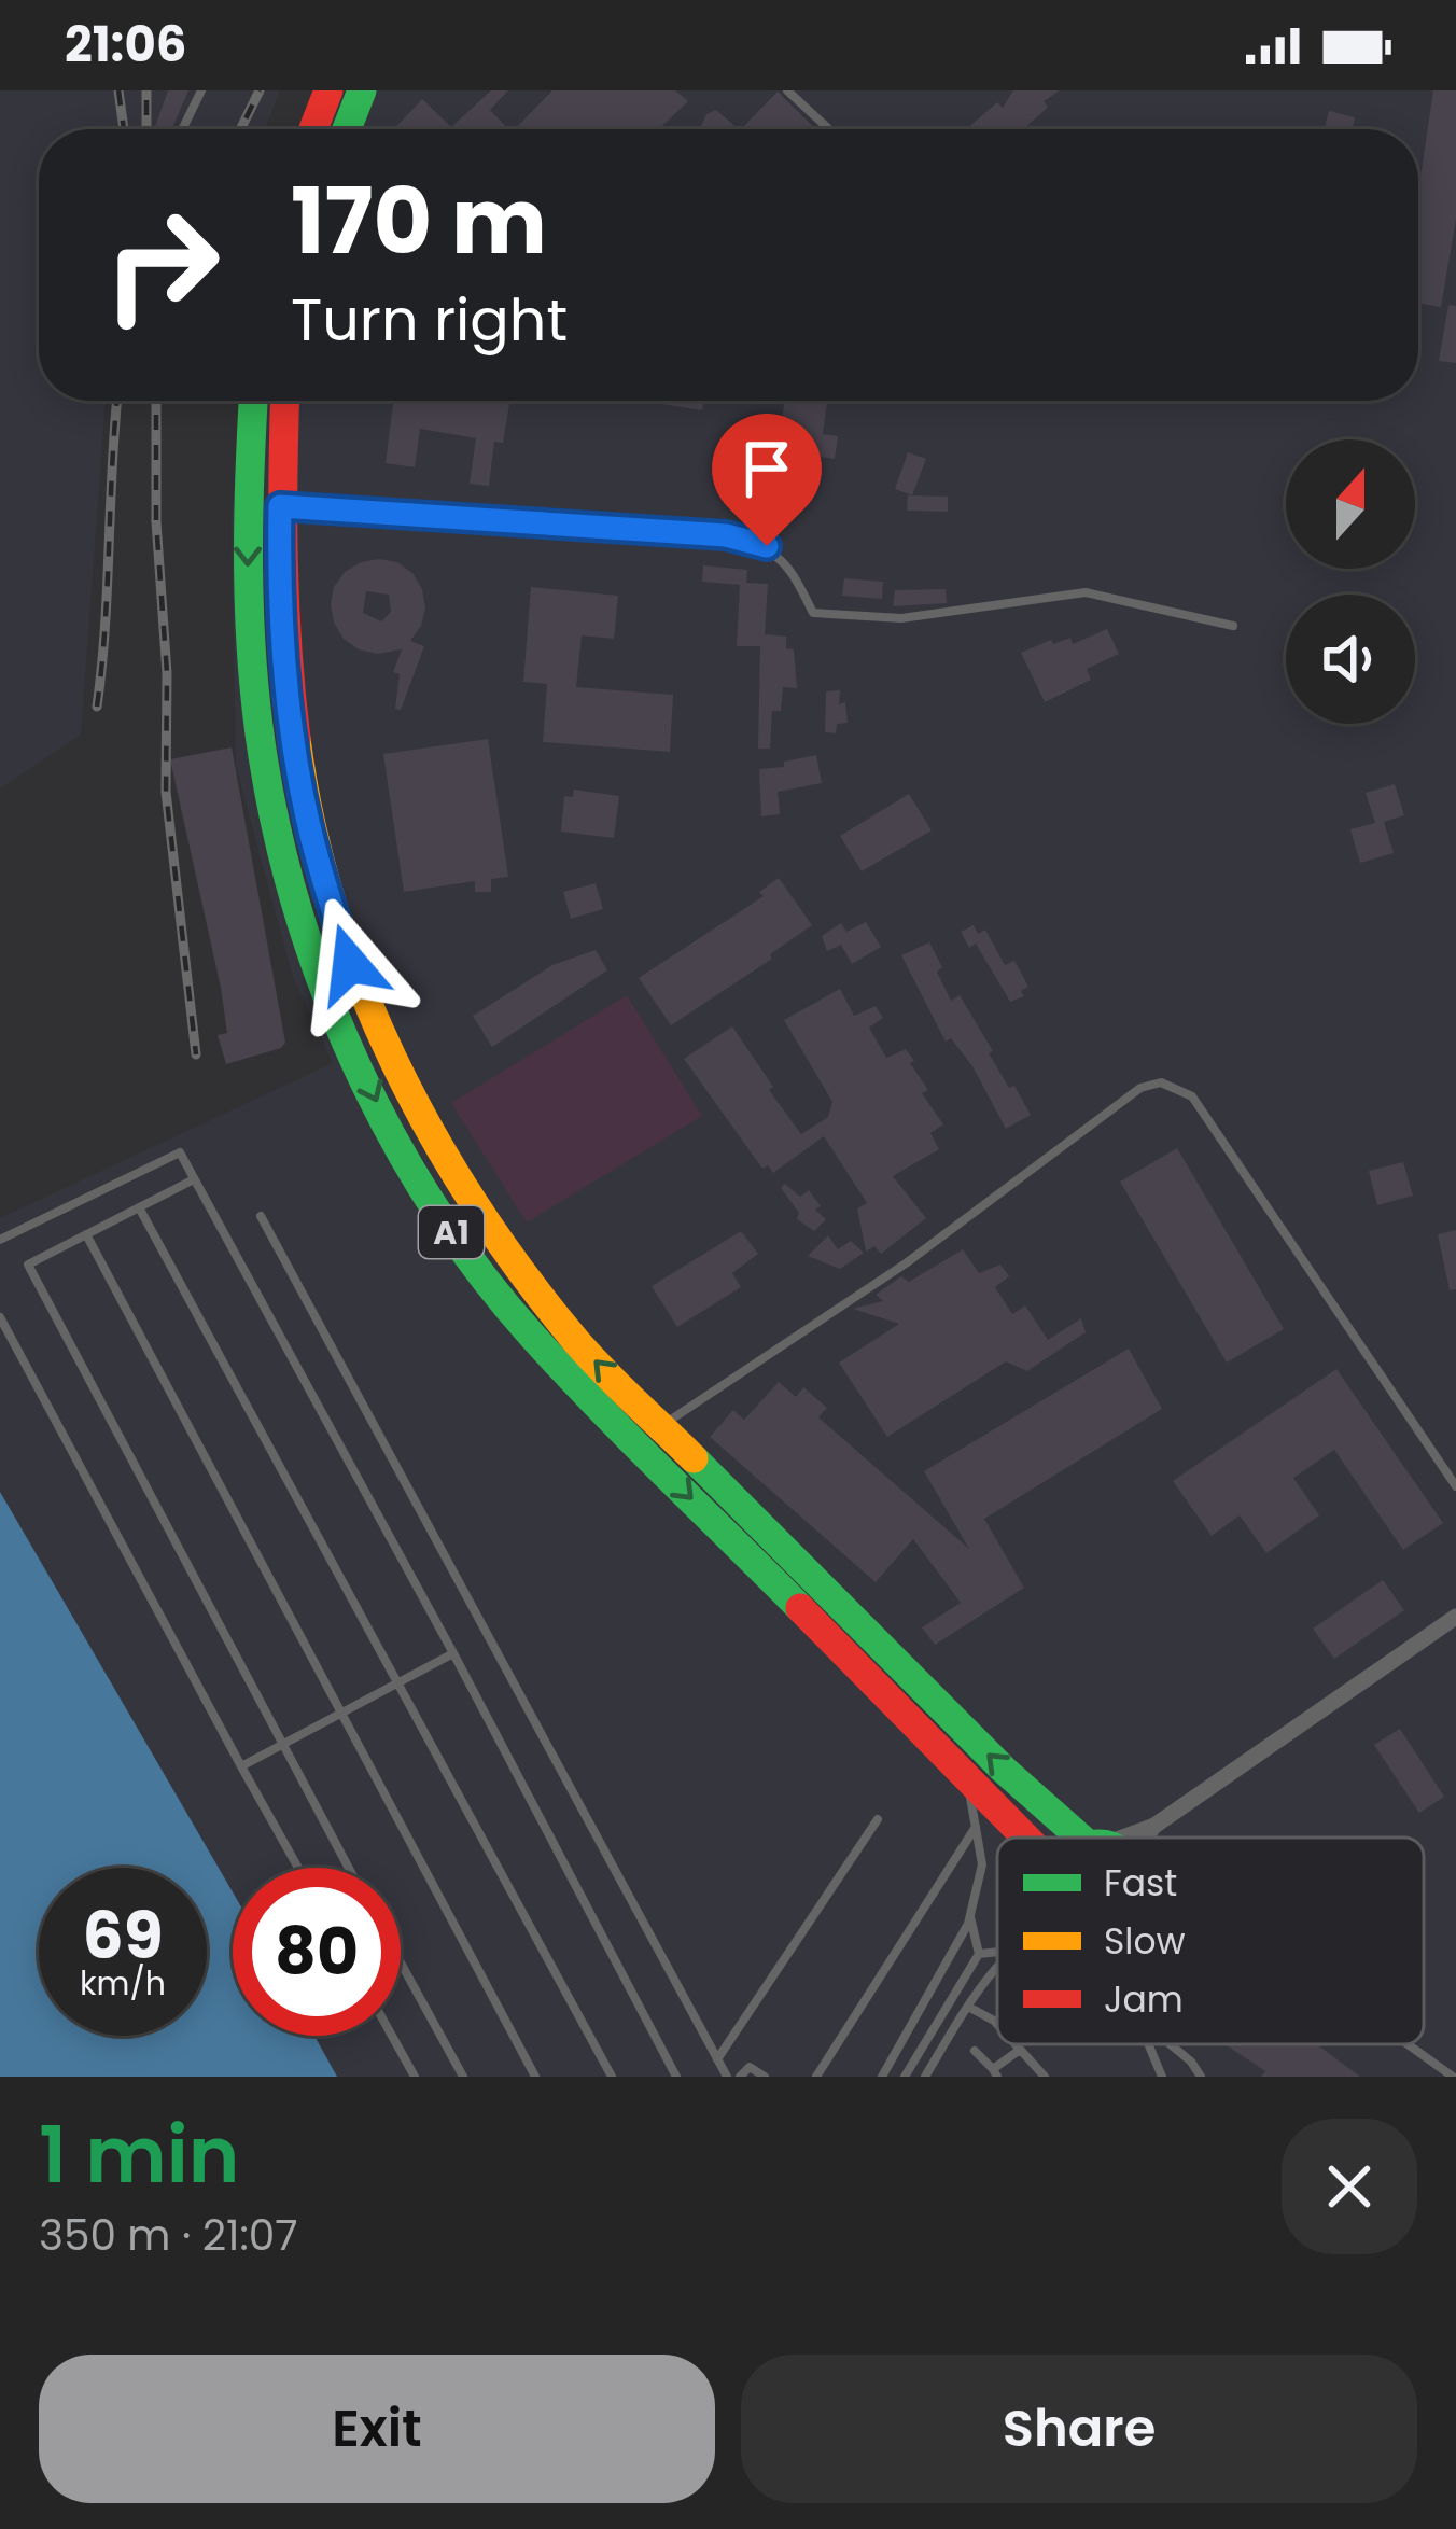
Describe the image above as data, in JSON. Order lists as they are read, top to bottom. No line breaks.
{"streets":{"highway":["A1"]},"legend":["Fast","Slow","Jam"],"north":"top","page":{"status":"21:06","turn":["170 m","Turn right"],"speed":"69 km/h","limit":"80","heading":["1 min","350 m · 21:07"],"buttons":["Exit","Share"]}}
